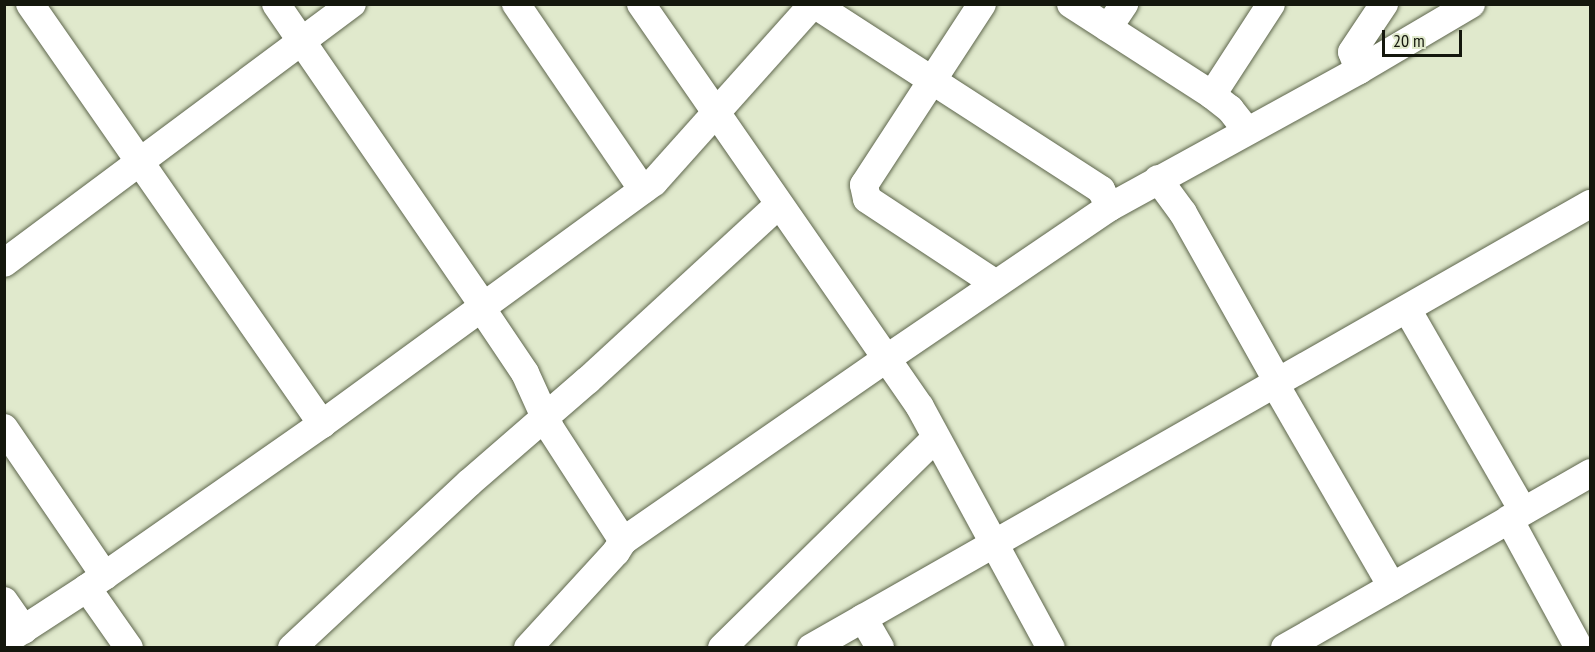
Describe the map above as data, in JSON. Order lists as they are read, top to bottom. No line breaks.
{"scale_bar":"20 m"}
